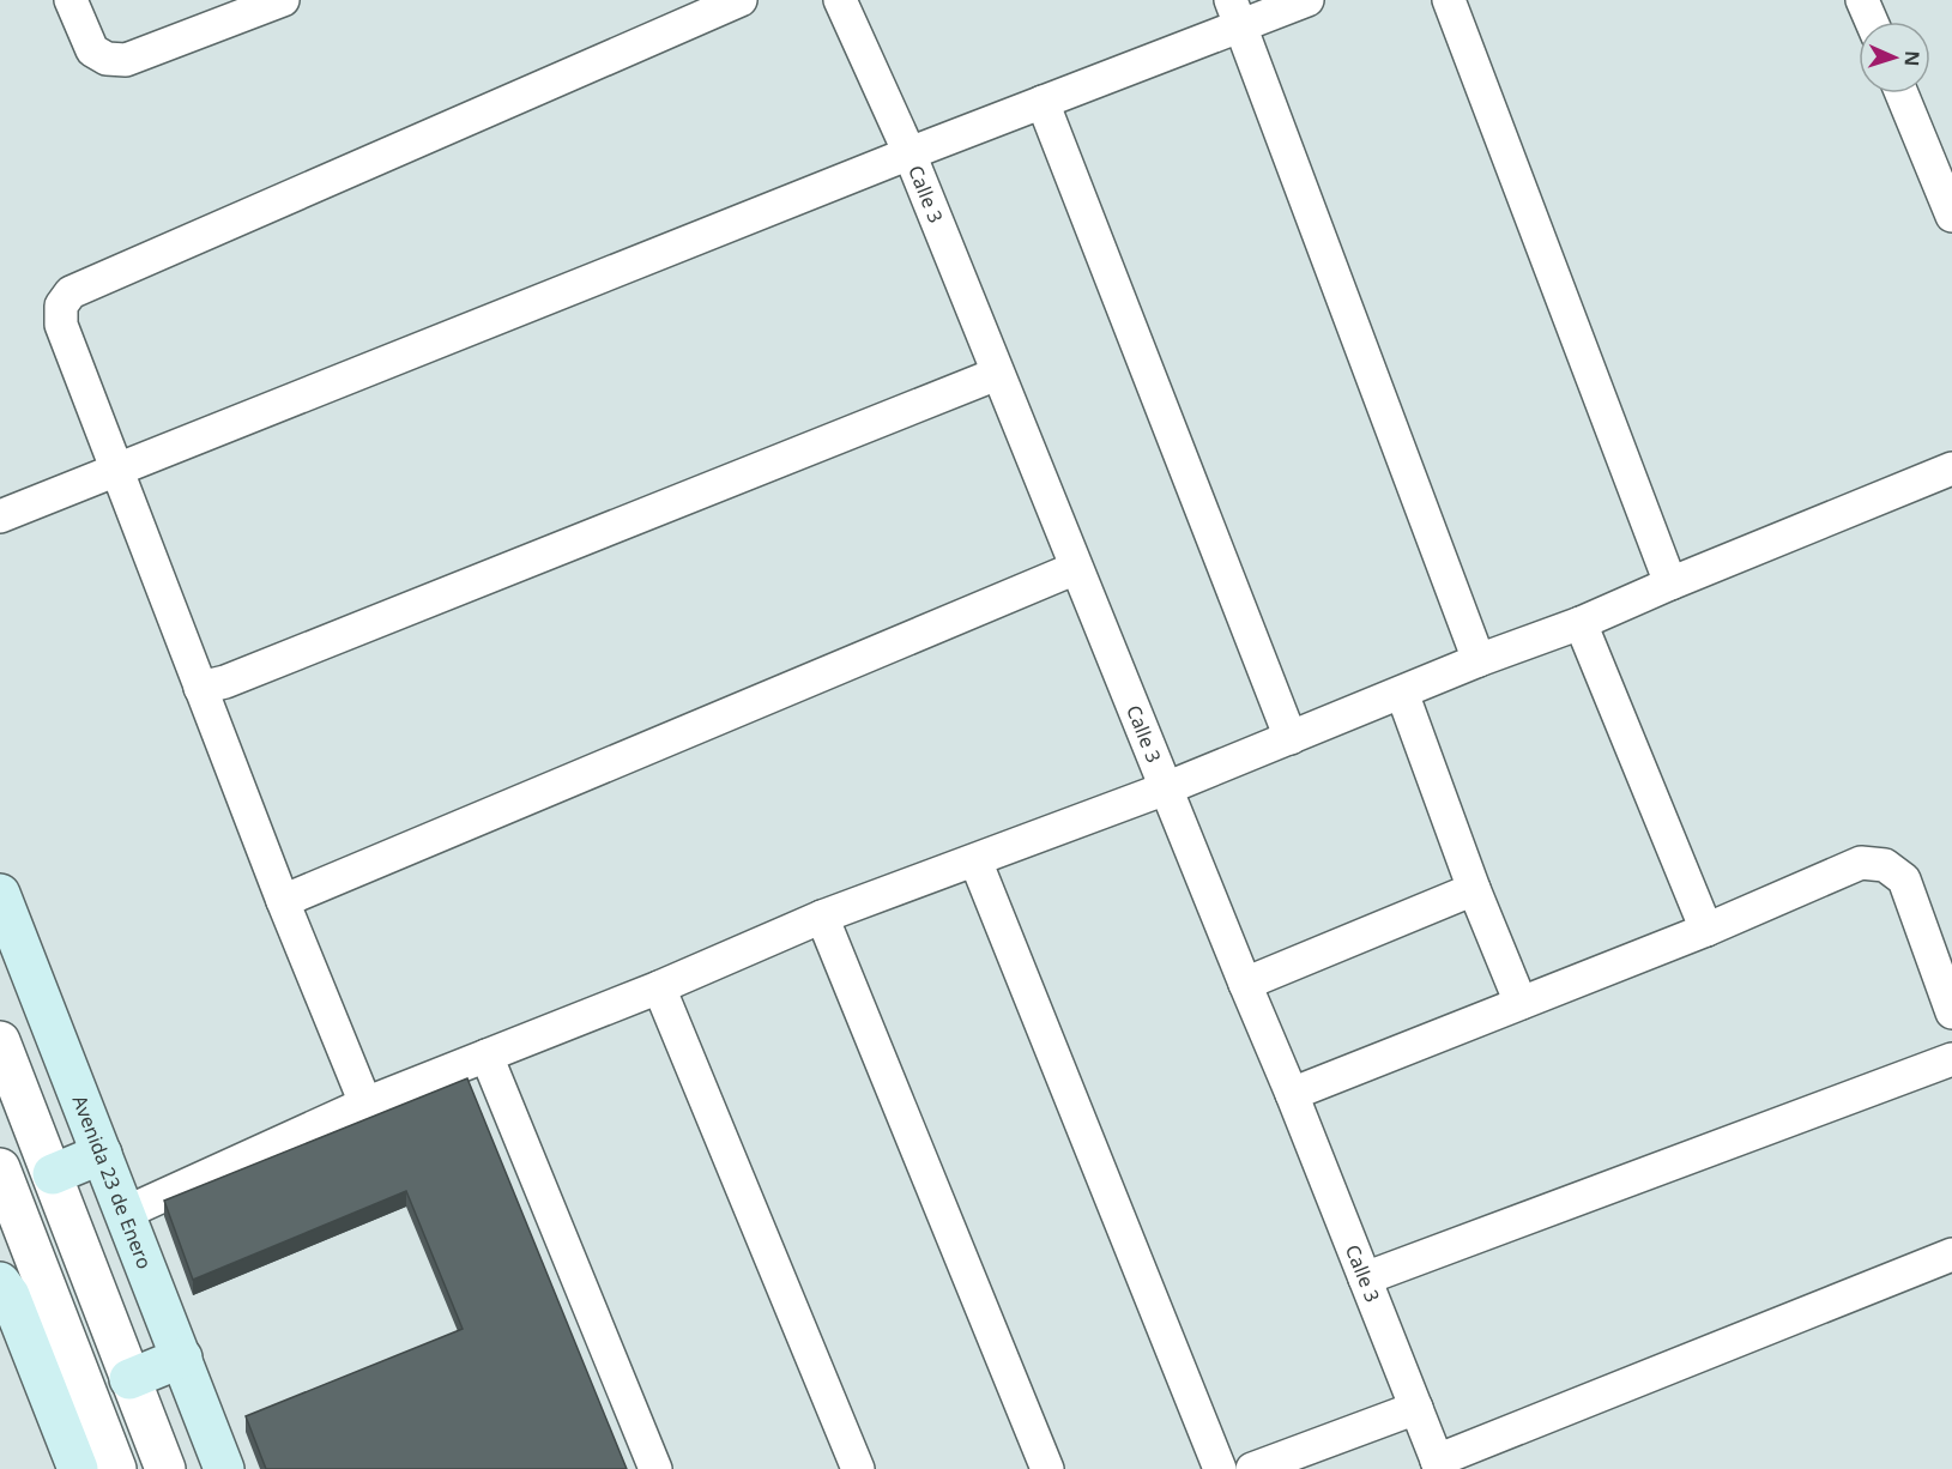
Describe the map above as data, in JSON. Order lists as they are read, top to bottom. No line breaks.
{"streets":{"main road":["Avenida 23 de Enero"],"street":["Calle 3"]},"north":"right"}
